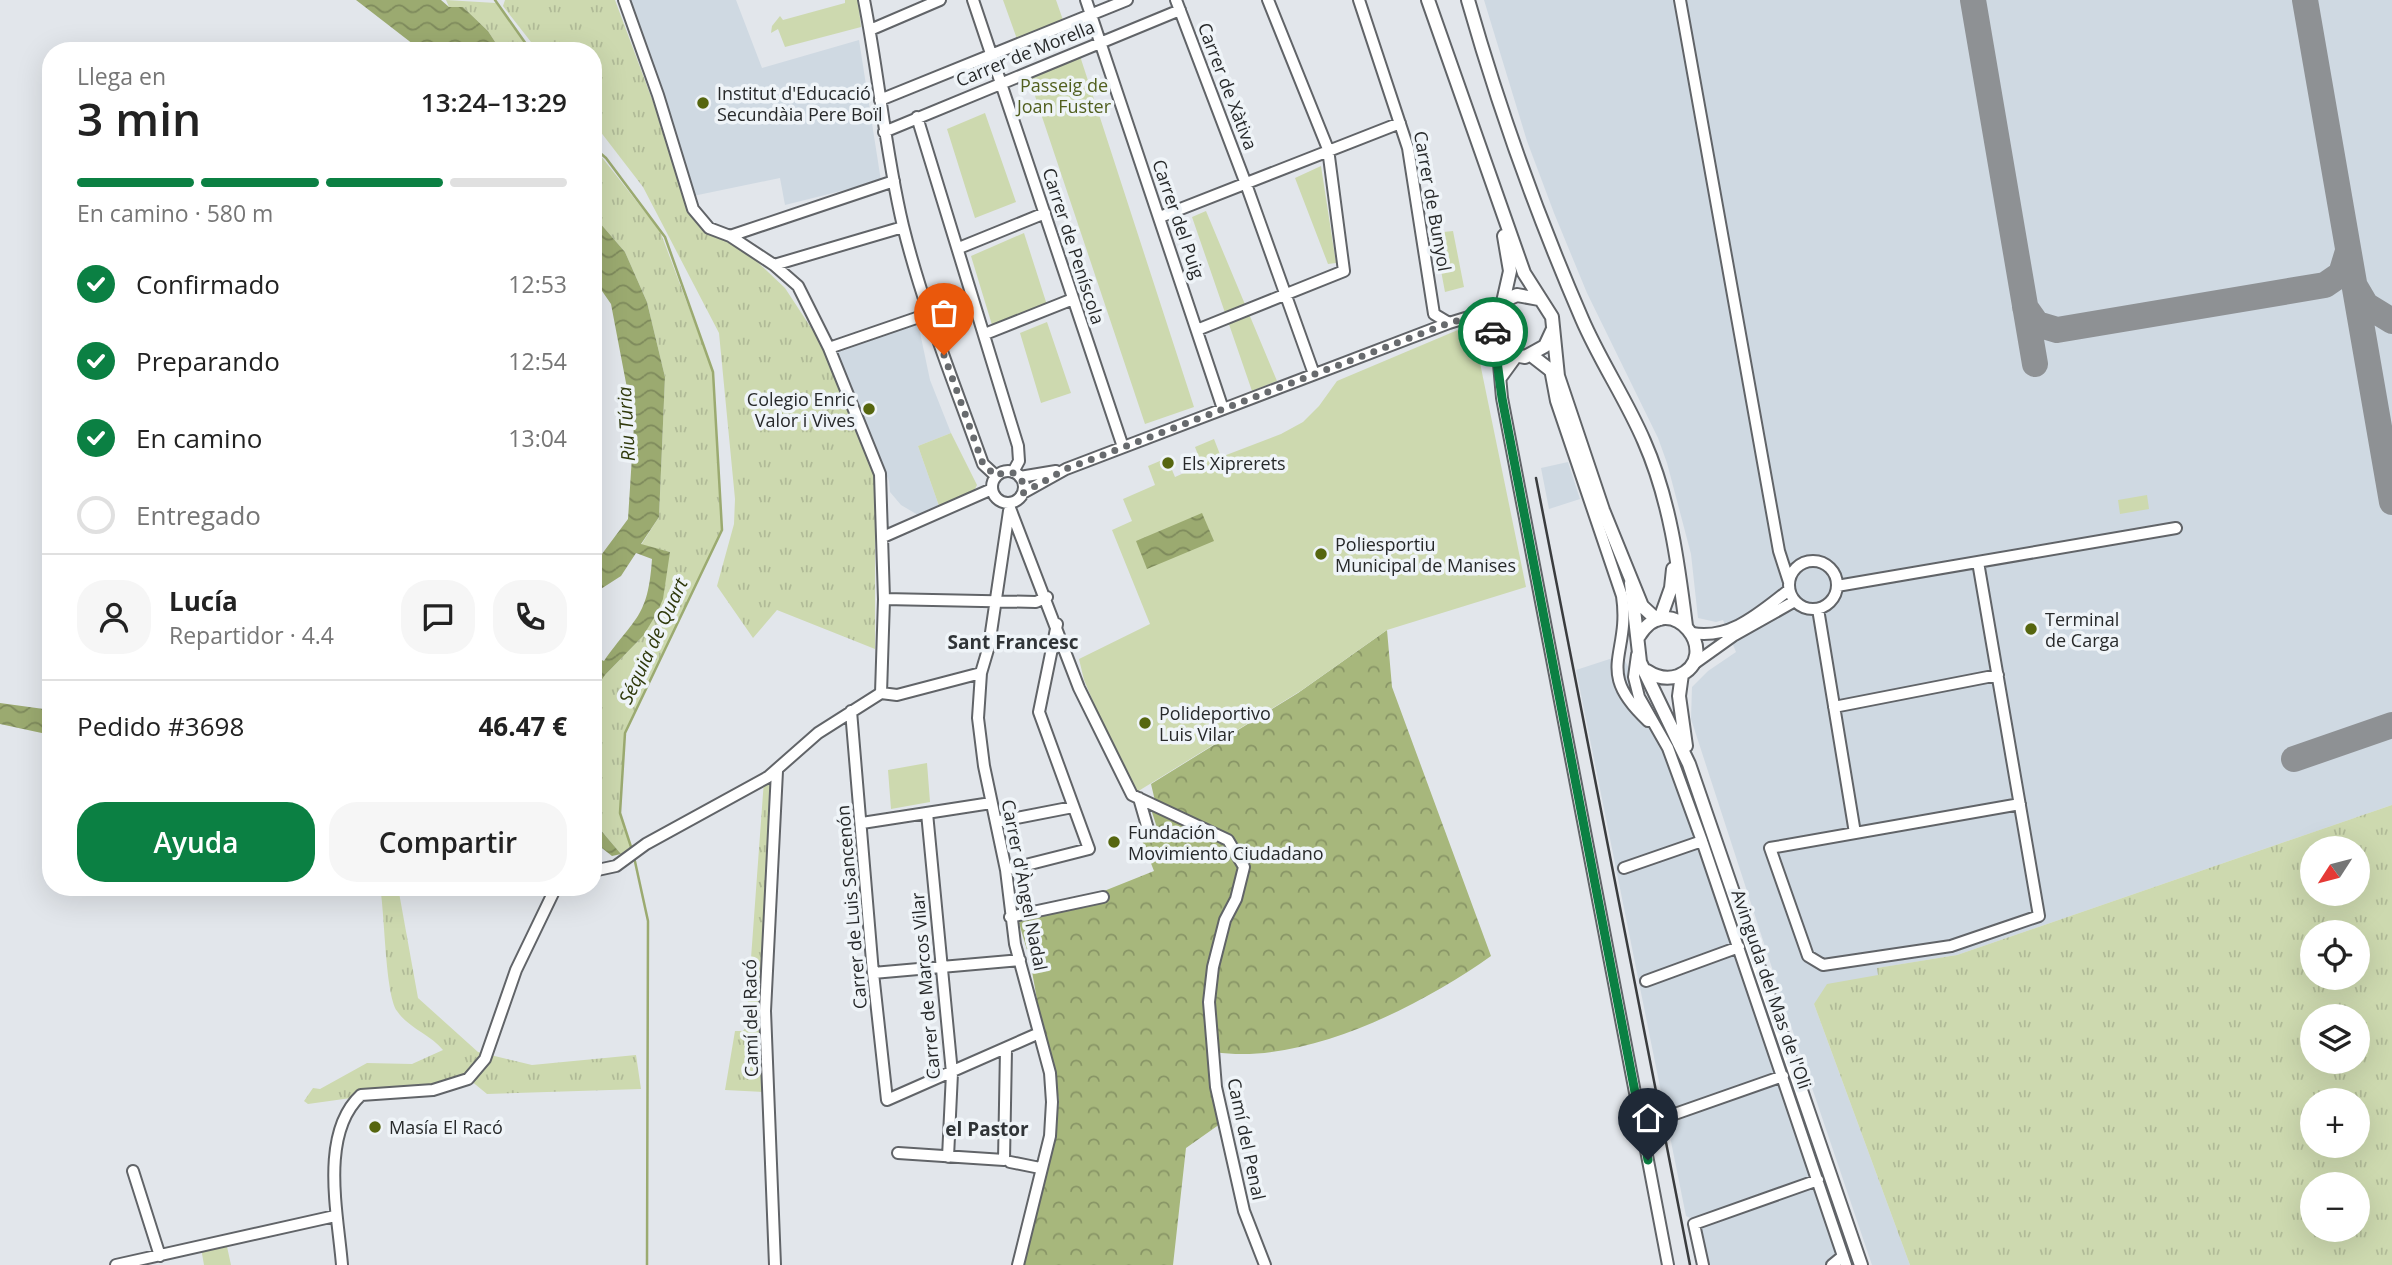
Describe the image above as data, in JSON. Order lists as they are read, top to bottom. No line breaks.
{"streets":{"street":["Carrer de Morella","Carrer de Xàtiva","Carrer de Bunyol","Carrer del Puig","Carrer de Peníscola","Carrer d'Àngel Nadal","Carrer de Luis Sancenón","Carrer de Marcos Vilar","Avinguda del Mas de l'Oli","Camí del Racó","Camí del Penal"]},"crossings":[["Carrer de Morella","Carrer de Xàtiva"],["Carrer de Morella","Carrer del Puig"],["Carrer de Morella","Carrer de Peníscola"],["Carrer de Luis Sancenón","Carrer de Marcos Vilar"]],"districts":["Sant Francesc","el Pastor"],"water":["Riu Túria","Séquia de Quart"],"parks":["Passeig de Joan Fuster"],"places":["Institut d'Educació Secundàia Pere Boïl","Colegio Enric Valor i Vives","Els Xiprerets","Poliesportiu Municipal de Manises","Terminal de Carga","Polideportivo Luis Vilar","Fundación Movimiento Ciudadano","Masía El Racó"],"north":"bottom left","page":{"heading":["3 min","Llega en","13:24–13:29"],"panel":["Lucía","Repartidor · 4.4","Pedido #3698","46.47 €"],"bar":"En camino · 580 m","list":[["Confirmado","12:53"],["Preparando","12:54"],["En camino","13:04"],"Entregado"],"buttons":["Ayuda","Compartir"],"map_buttons":["+","−"]}}
